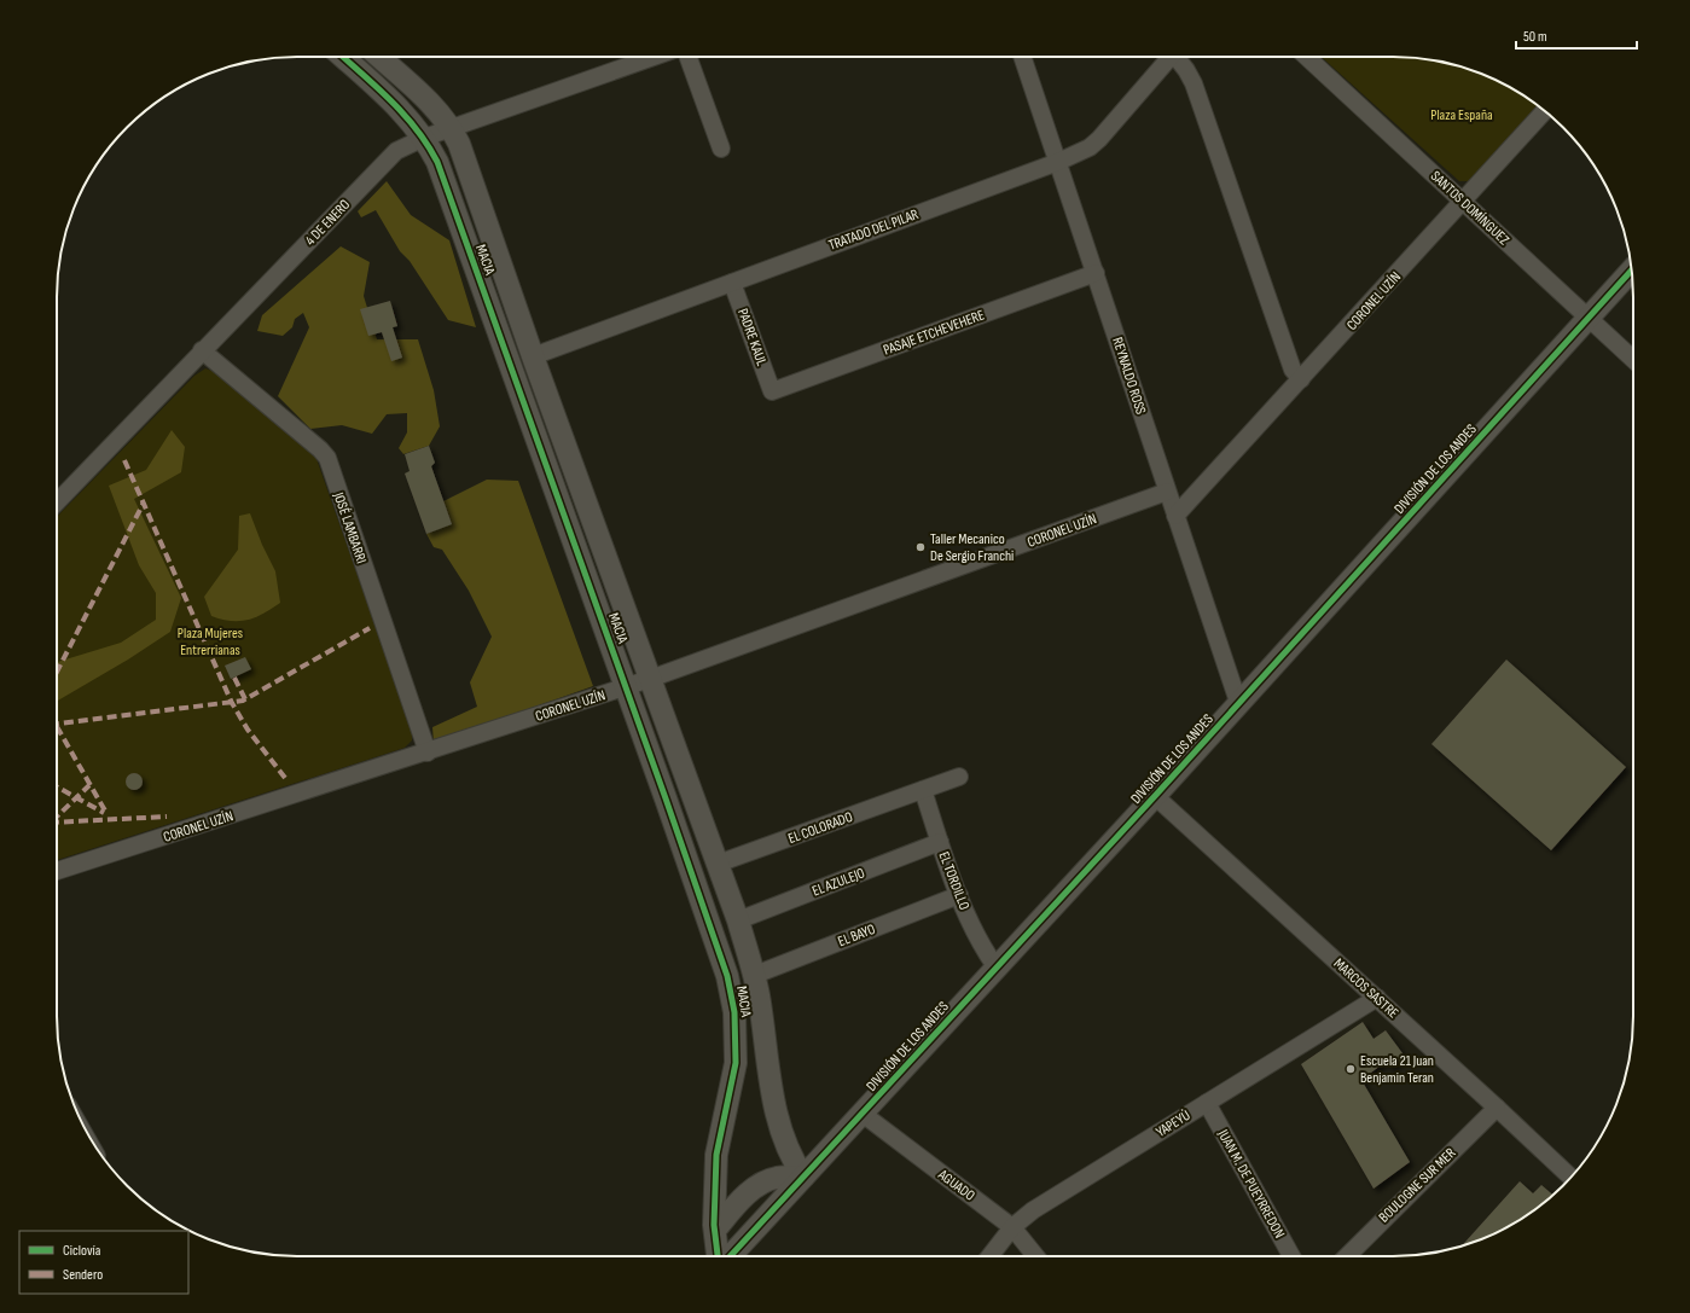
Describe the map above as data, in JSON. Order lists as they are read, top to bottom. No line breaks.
{"streets":{"street":["SANTOS DOMÍNGUEZ","4 DE ENERO","TRATADO DEL PILAR","MACIA","CORONEL UZÍN","PASAJE ETCHEVEHERE","PADRE KAUL","REYNALDO ROSS","DIVISIÓN DE LOS ANDES","JOSÉ LAMBARRI","EL COLORADO","EL TORDILLO","EL AZULEJO","EL BAYO","MARCOS SASTRE","YAPEYÚ","JUAN M. DE PUEYRREDON","AGUADO","BOULOGNE SUR MER"]},"crossings":[["SANTOS DOMÍNGUEZ","CORONEL UZÍN"],["SANTOS DOMÍNGUEZ","DIVISIÓN DE LOS ANDES"],["4 DE ENERO","MACIA"],["4 DE ENERO","JOSÉ LAMBARRI"],["TRATADO DEL PILAR","MACIA"],["TRATADO DEL PILAR","PADRE KAUL"],["TRATADO DEL PILAR","REYNALDO ROSS"],["MACIA","CORONEL UZÍN"],["MACIA","DIVISIÓN DE LOS ANDES"],["MACIA","EL COLORADO"],["MACIA","EL AZULEJO"],["MACIA","EL BAYO"],["CORONEL UZÍN","REYNALDO ROSS"],["CORONEL UZÍN","JOSÉ LAMBARRI"],["PASAJE ETCHEVEHERE","PADRE KAUL"],["PASAJE ETCHEVEHERE","REYNALDO ROSS"],["REYNALDO ROSS","DIVISIÓN DE LOS ANDES"],["DIVISIÓN DE LOS ANDES","EL TORDILLO"],["DIVISIÓN DE LOS ANDES","MARCOS SASTRE"],["DIVISIÓN DE LOS ANDES","AGUADO"],["EL COLORADO","EL TORDILLO"],["EL TORDILLO","EL AZULEJO"],["EL TORDILLO","EL BAYO"],["MARCOS SASTRE","YAPEYÚ"],["MARCOS SASTRE","BOULOGNE SUR MER"],["YAPEYÚ","JUAN M. DE PUEYRREDON"],["YAPEYÚ","AGUADO"]],"parks":["Plaza España","Plaza Mujeres Entrerrianas"],"places":["Taller Mecanico De Sergio Franchi","Escuela 21 Juan Benjamin Teran"],"legend":["Ciclovía","Sendero"],"scale_bar":"50 m"}
